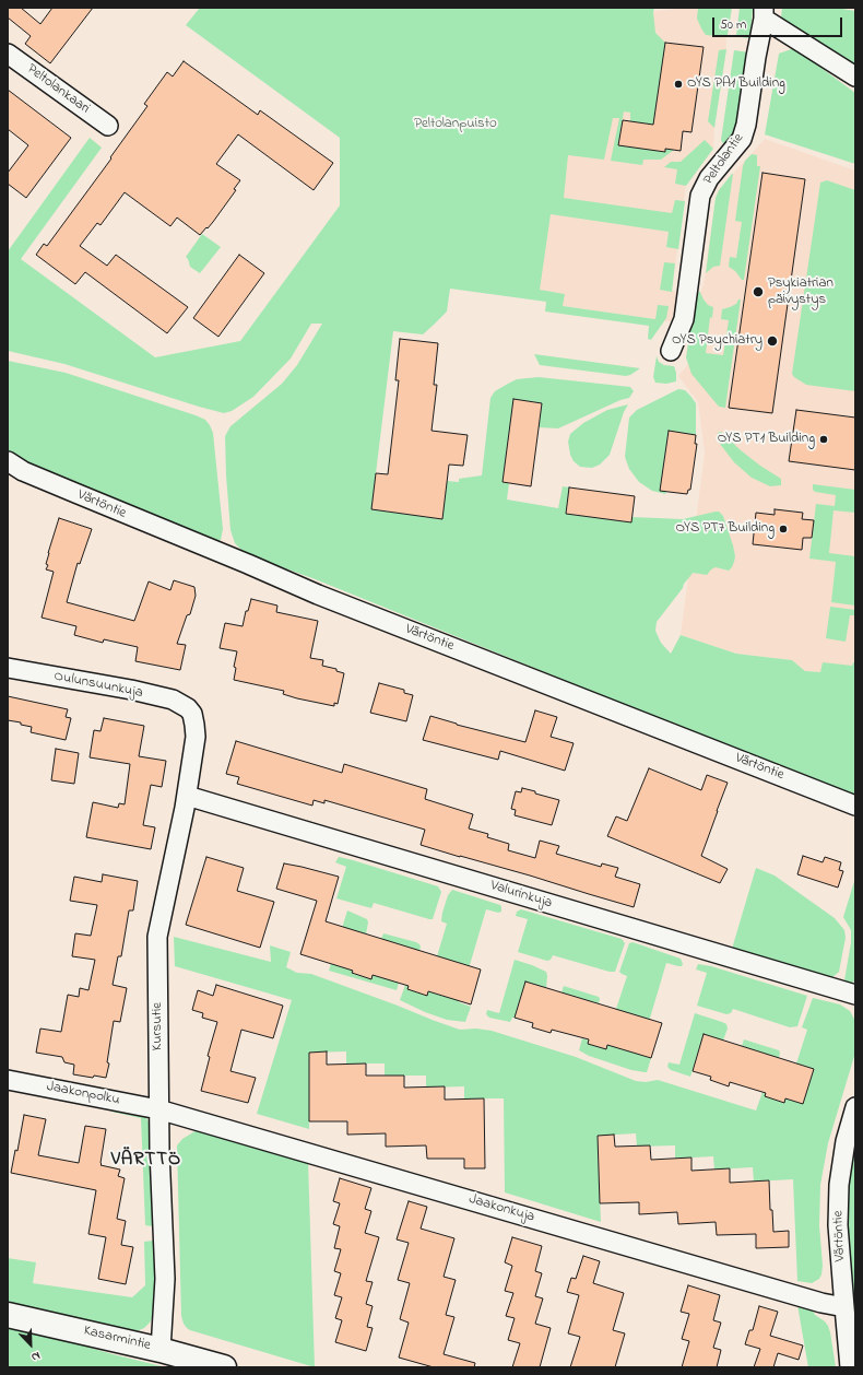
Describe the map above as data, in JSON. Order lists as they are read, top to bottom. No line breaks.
{"streets":{"street":["Peltolankaari","Peltolantie","Värtöntie","Oulunsuunkuja","Valurinkuja","Kursutie","Jaakonpolku","Jaakonkuja","Kasarmintie"]},"crossings":[["Värtöntie","Jaakonkuja"],["Oulunsuunkuja","Kursutie"],["Valurinkuja","Kursutie"],["Kursutie","Jaakonpolku"],["Kursutie","Jaakonkuja"],["Kursutie","Kasarmintie"],["Jaakonpolku","Jaakonkuja"]],"districts":["VÄRTTÖ"],"parks":["Peltolanpuisto"],"places":["OYS PA1 Building","Psykiatrian päivystys","OYS Psychiatry","OYS PT1 Building","OYS PT7 Building"],"scale_bar":"50 m","north":"bottom right"}
